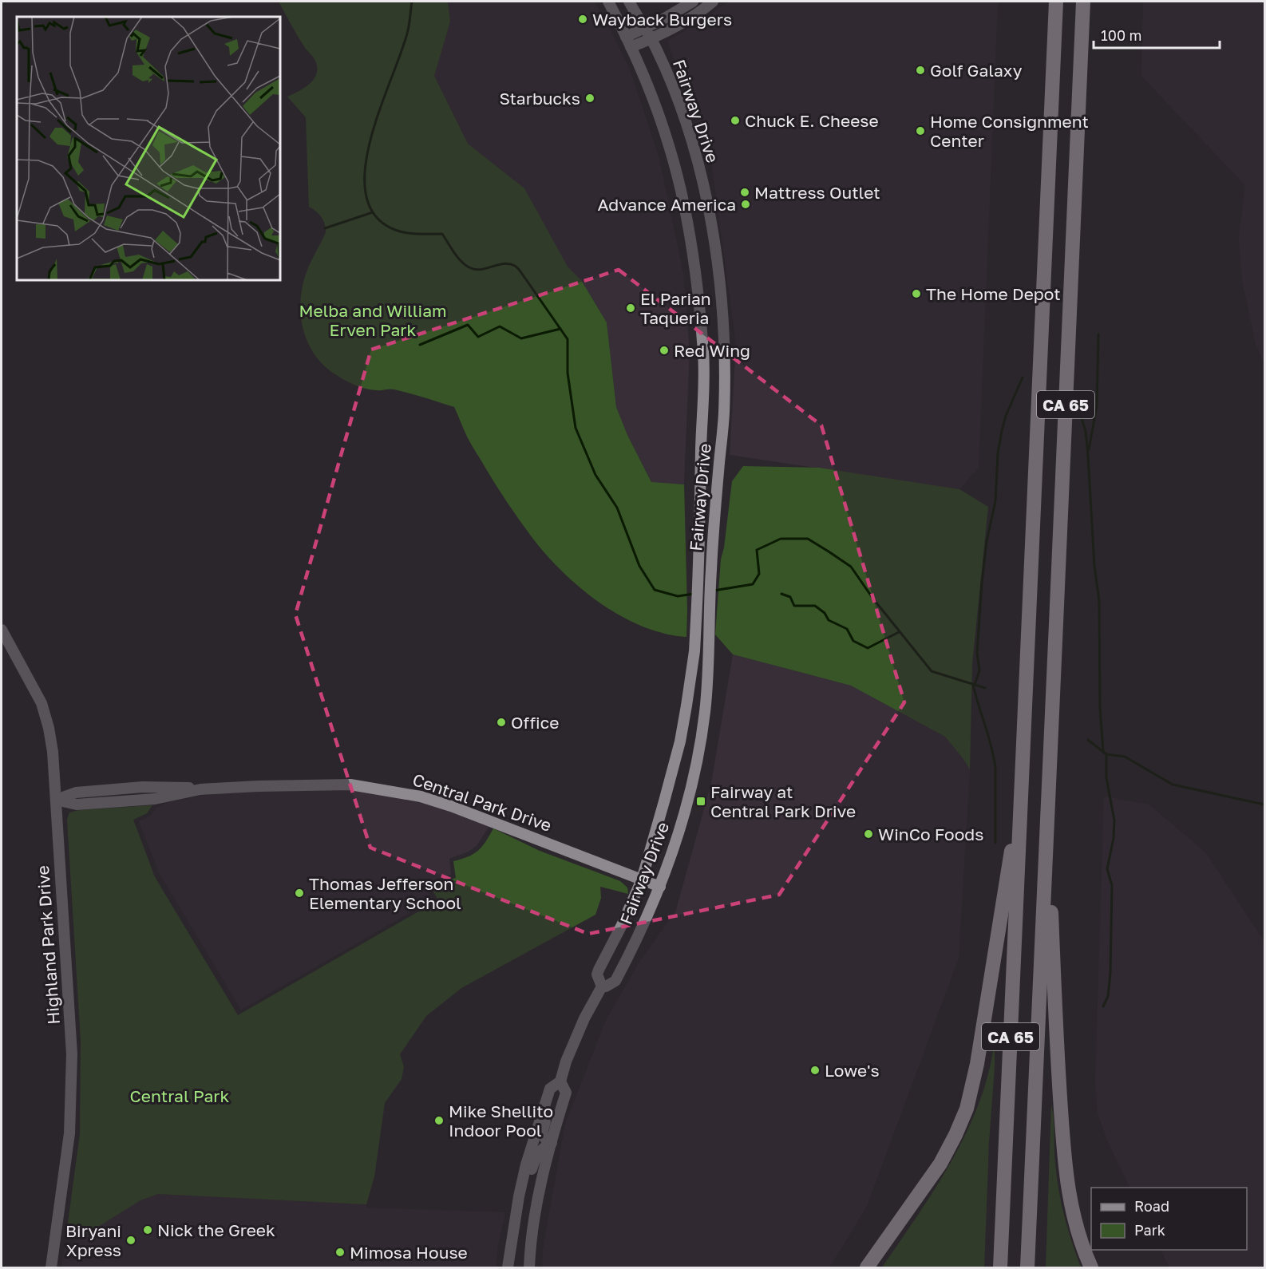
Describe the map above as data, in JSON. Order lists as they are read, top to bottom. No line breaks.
{"streets":{"highway":["CA 65"],"main road":["Fairway Drive","Central Park Drive","Highland Park Drive"]},"crossings":[["Fairway Drive","Central Park Drive"],["Central Park Drive","Highland Park Drive"]],"parks":["Melba and William Erven Park","Central Park"],"places":{"other":["Wayback Burgers","Golf Galaxy","Starbucks","Chuck E. Cheese","Home Consignment Center","Mattress Outlet","Advance America","The Home Depot","El Parian Taqueria","Red Wing","Office","WinCo Foods","Thomas Jefferson Elementary School","Lowe's","Mike Shellito Indoor Pool","Nick the Greek","Biryani Xpress","Mimosa House"],"transit":["Fairway at Central Park Drive"]},"legend":["Road","Park"],"scale_bar":"100 m"}
